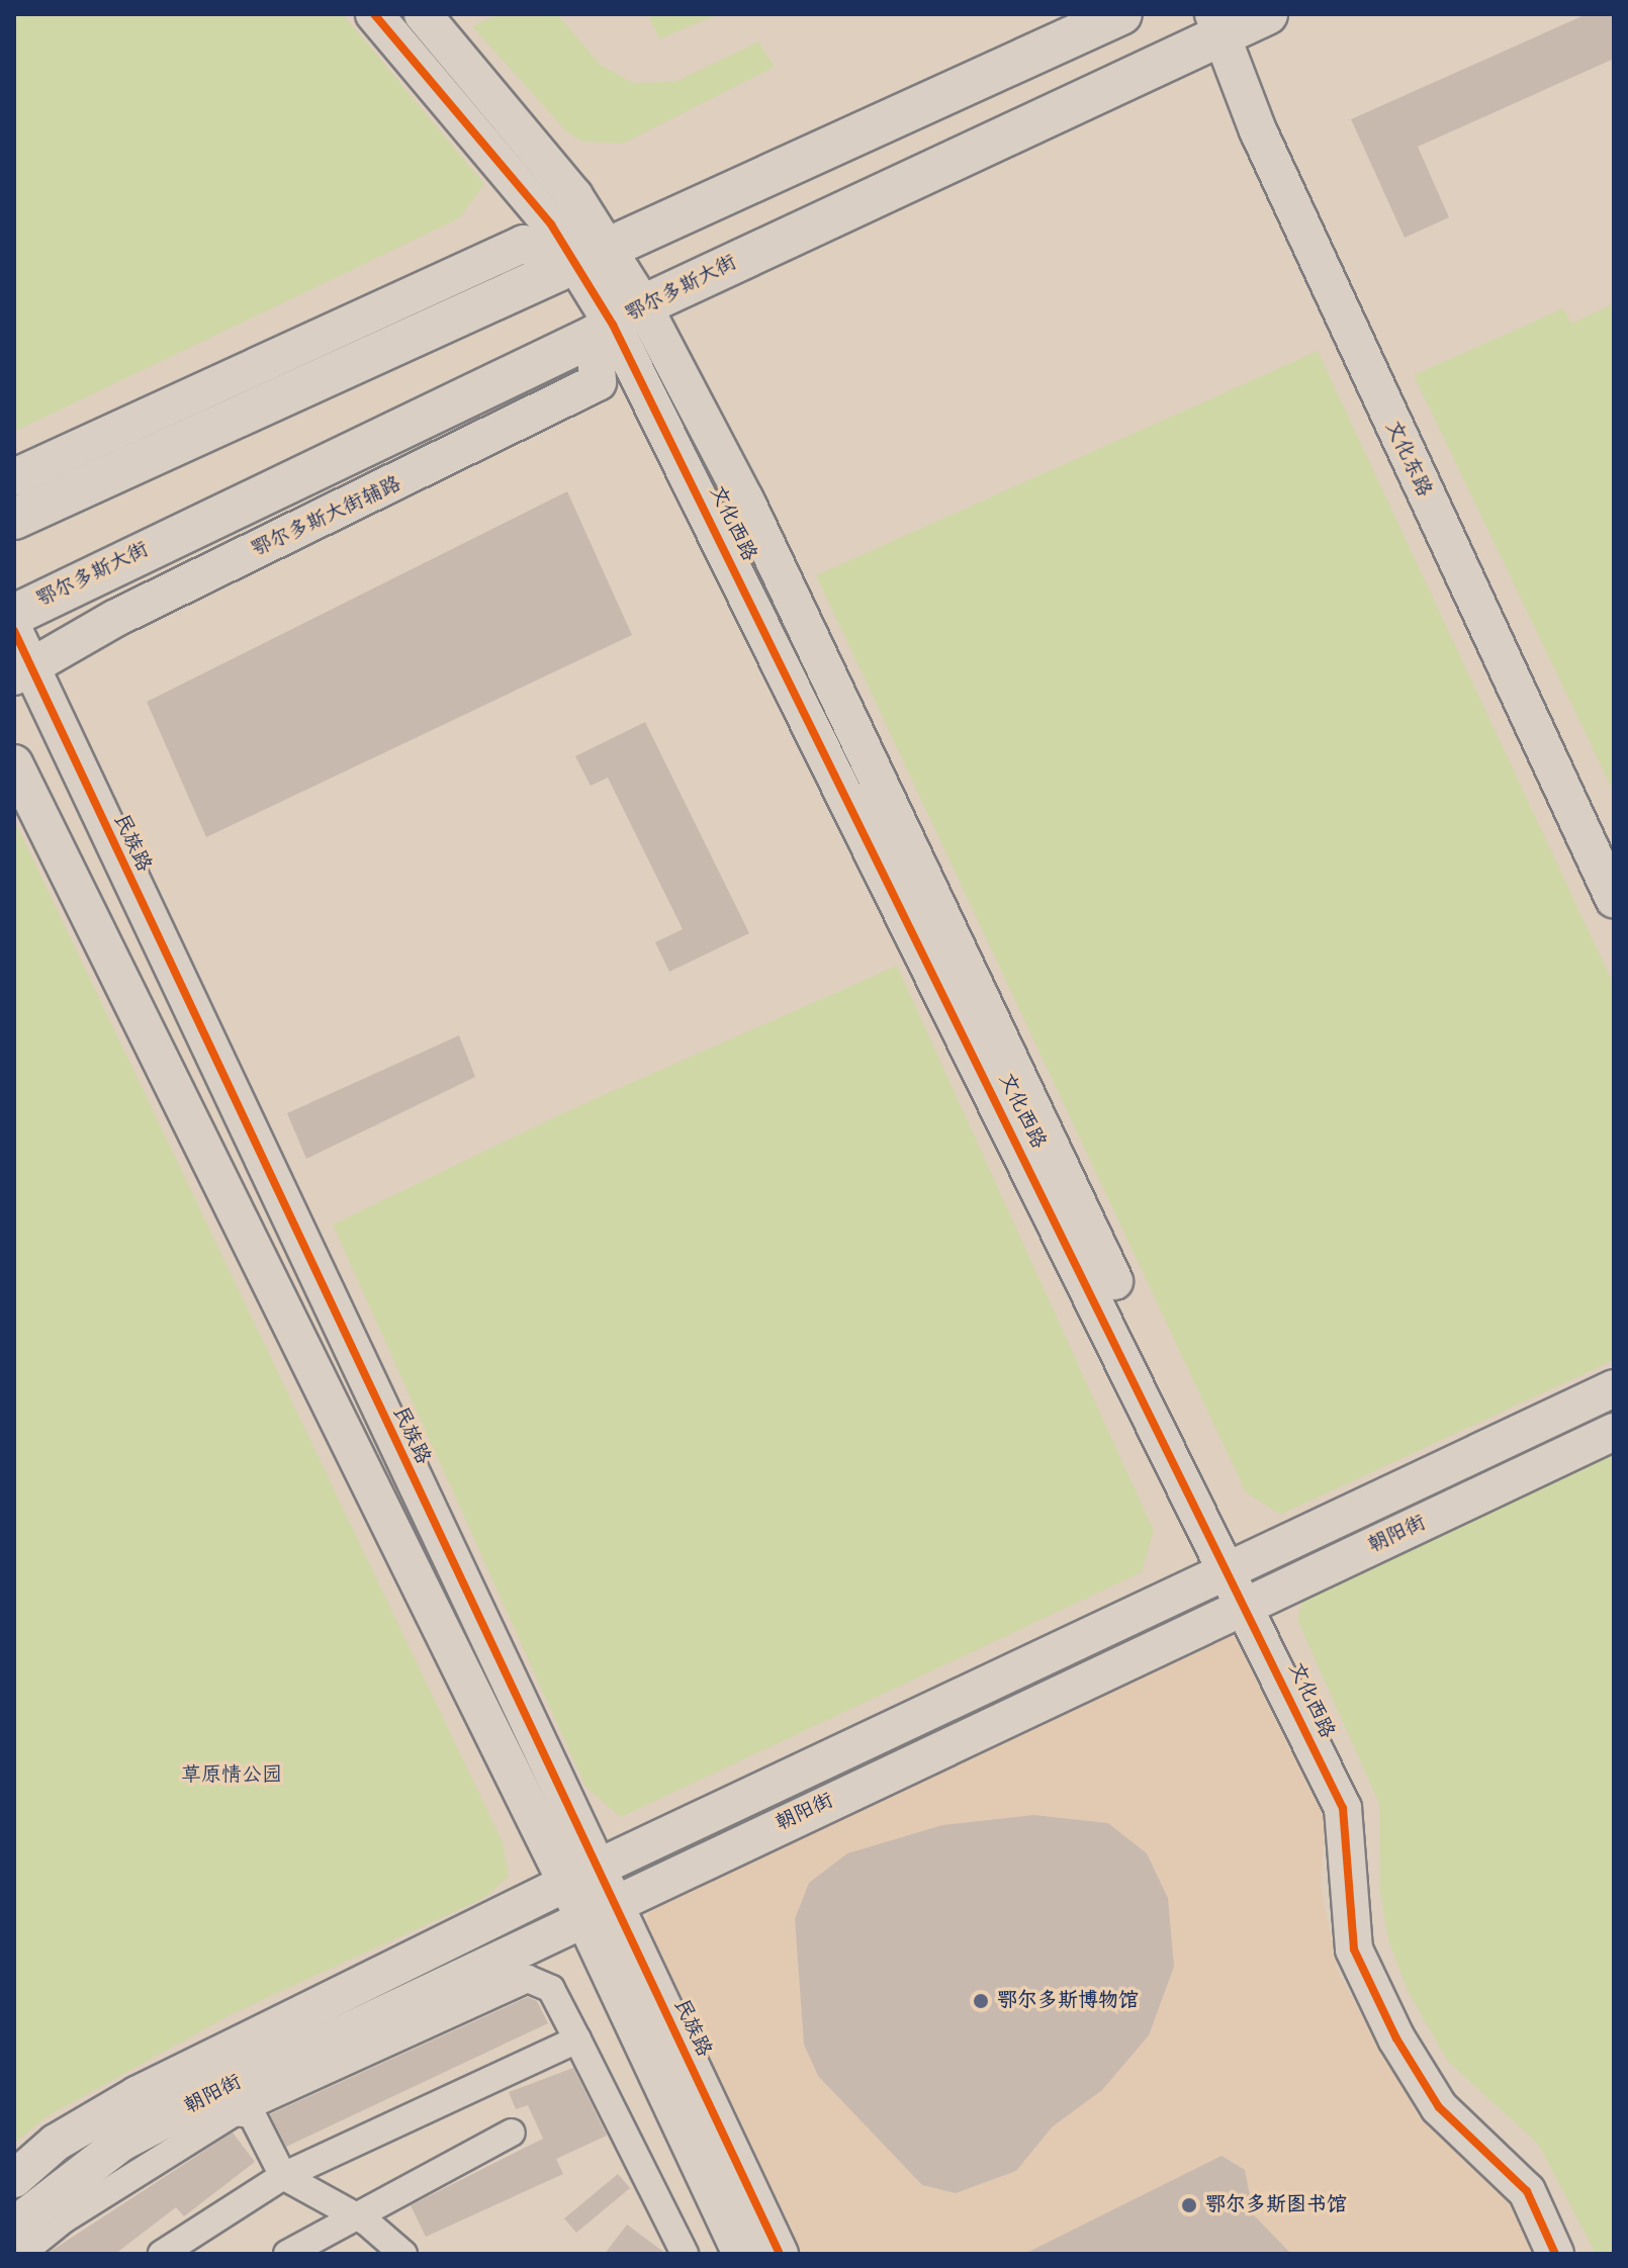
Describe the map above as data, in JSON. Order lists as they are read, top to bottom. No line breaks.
{"streets":{"main road":["鄂尔多斯大街"],"street":["文化东路","鄂尔多斯大街辅路","文化西路","民族路","朝阳街"]},"crossings":[["鄂尔多斯大街","文化东路"],["鄂尔多斯大街","鄂尔多斯大街辅路"],["鄂尔多斯大街","文化西路"],["鄂尔多斯大街辅路","文化西路"],["鄂尔多斯大街辅路","民族路"],["文化西路","朝阳街"],["民族路","朝阳街"]],"parks":["草原情公园"],"places":["鄂尔多斯博物馆","鄂尔多斯图书馆"]}
